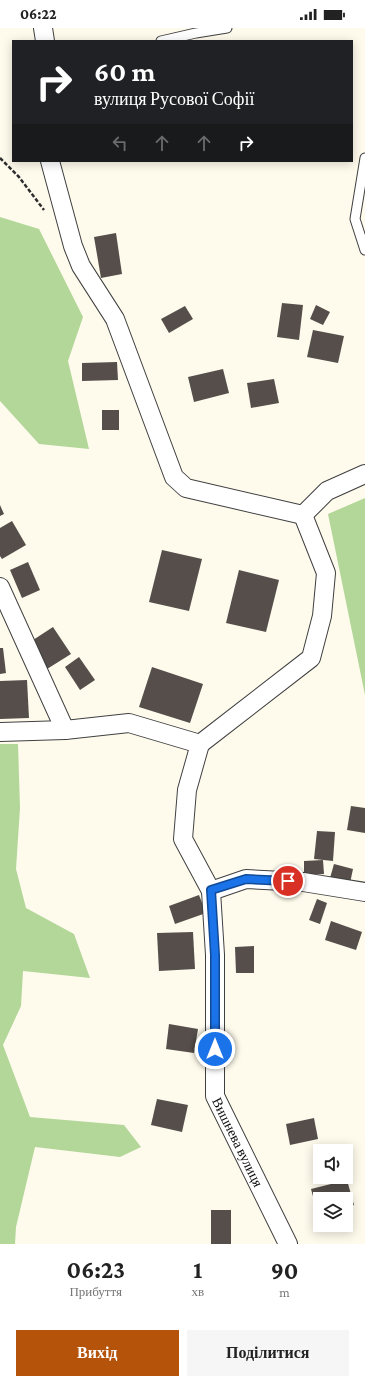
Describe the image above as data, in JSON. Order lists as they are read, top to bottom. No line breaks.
{"streets":{"street":["Вишнева вулиця"]},"page":{"status":"06:22","turn":["60 m","вулиця Русової Софії"],"eta":["06:23","Прибуття","1","хв","90","m"],"buttons":["Вихід","Поділитися"]}}
